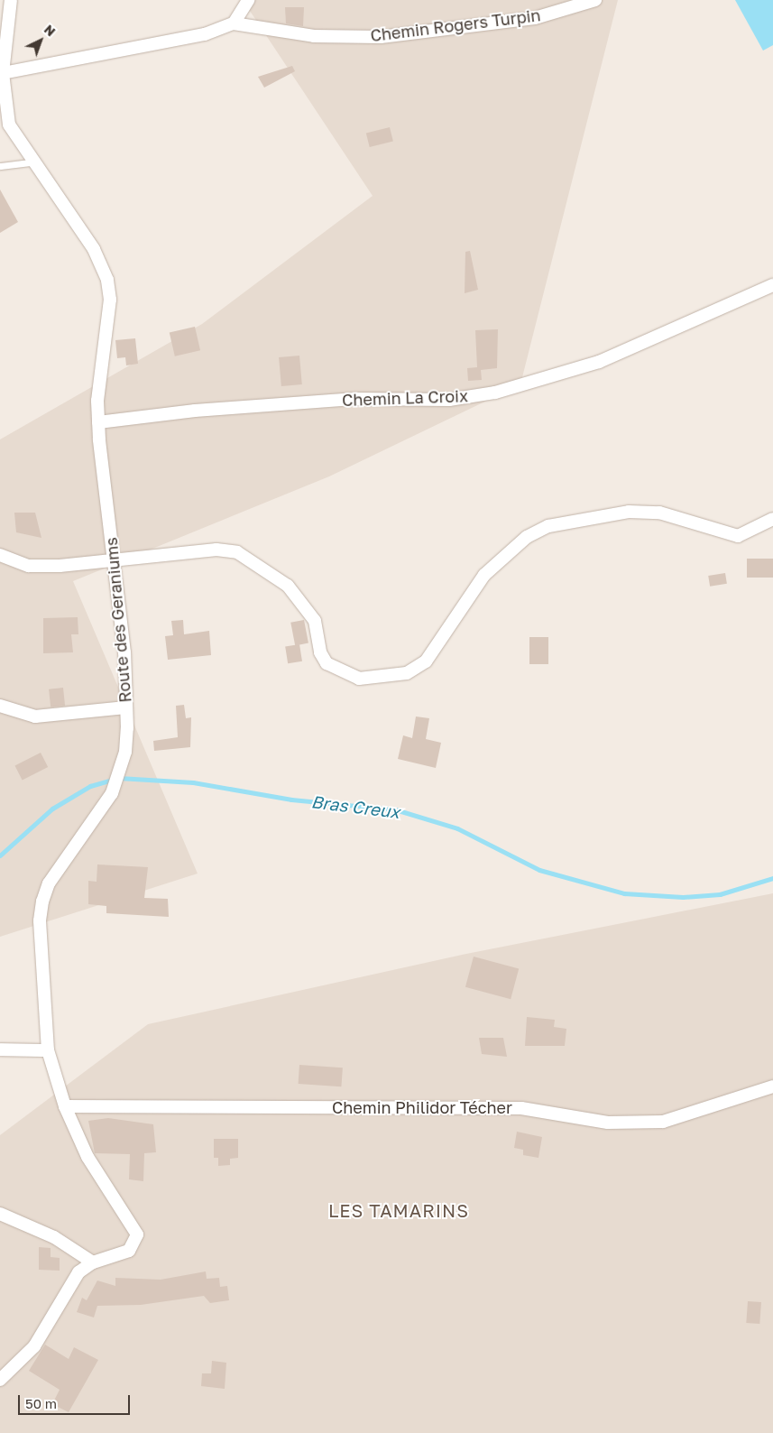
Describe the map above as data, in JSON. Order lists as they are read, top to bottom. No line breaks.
{"streets":{"street":["Chemin Rogers Turpin","Chemin La Croix","Route des Geraniums","Chemin Philidor Técher"]},"crossings":[["Chemin La Croix","Route des Geraniums"],["Route des Geraniums","Chemin Philidor Técher"]],"districts":["LES TAMARINS"],"water":["Bras Creux"],"scale_bar":"50 m","north":"top right"}
